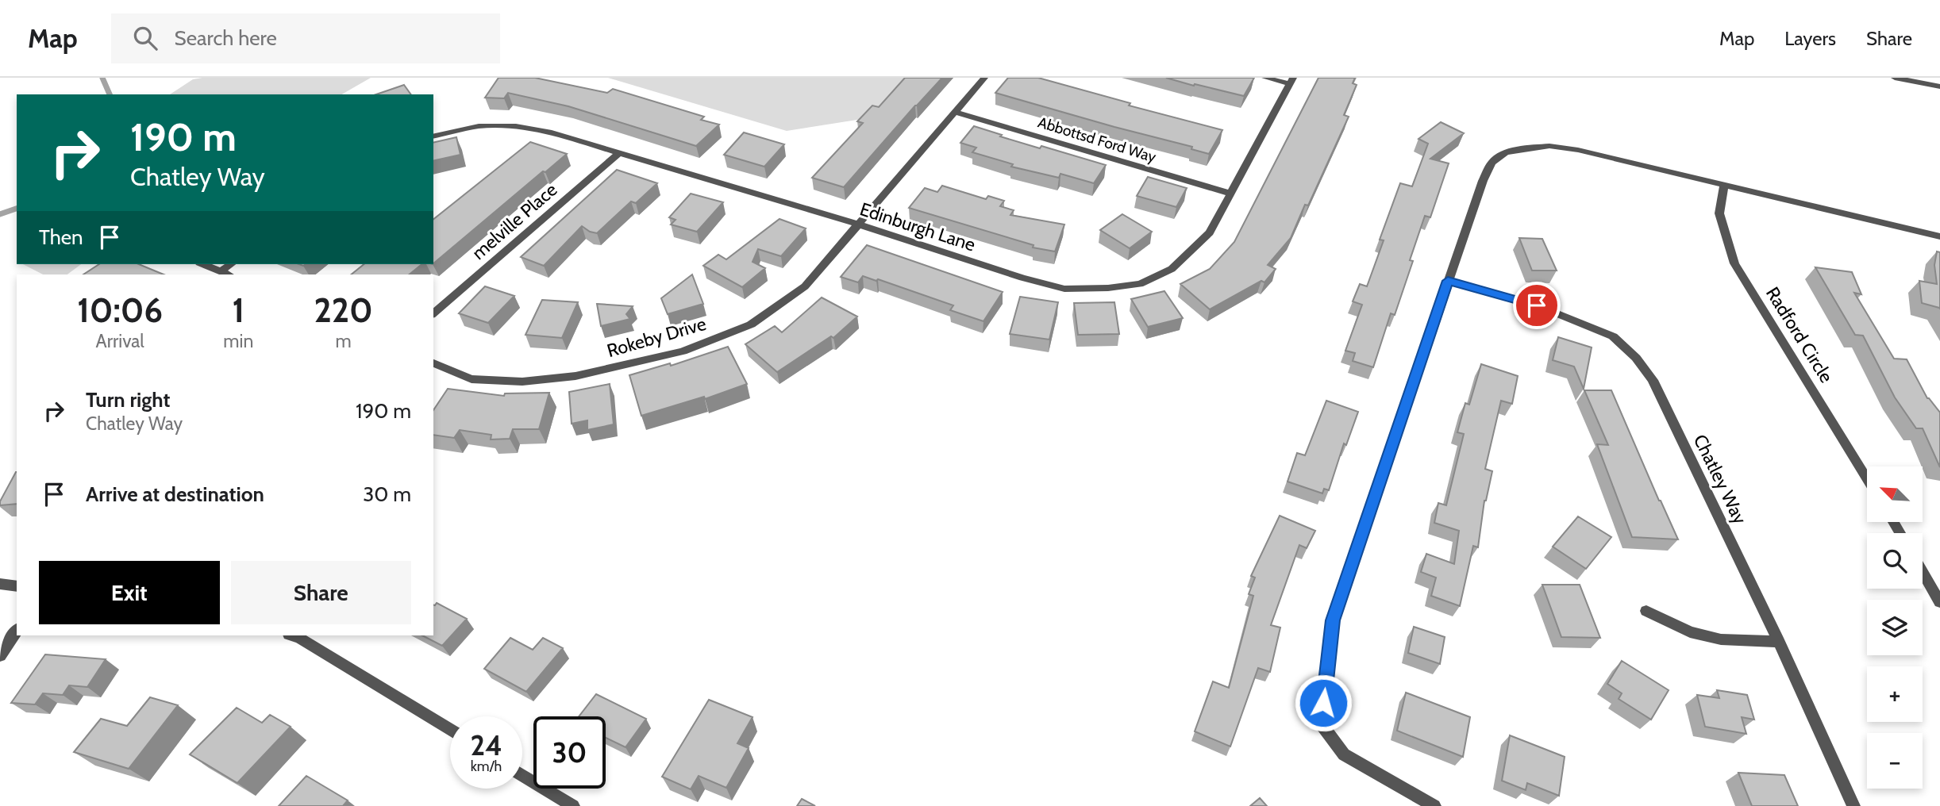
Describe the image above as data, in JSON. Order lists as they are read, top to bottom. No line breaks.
{"streets":{"street":["Abbottsd Ford Way","melville Place","Edinburgh Lane","Radford Circle","Rokeby Drive","Chatley Way"]},"crossings":[["Abbottsd Ford Way","Edinburgh Lane"],["Abbottsd Ford Way","Rokeby Drive"],["melville Place","Edinburgh Lane"],["Edinburgh Lane","Rokeby Drive"]],"north":"top left","page":{"header":"Map","search":"Search here","nav":["Map","Layers","Share"],"turn":["190 m","Chatley Way"],"then":"Then","eta":["10:06","Arrival","1","min","220","m"],"list":[{"name":"Turn right","note":"Chatley Way","value":"190 m"},{"name":"Arrive at destination","value":"30 m"}],"map_buttons":["+","−"],"buttons":["Exit","Share"],"speed":"24 km/h","limit":"30"}}
